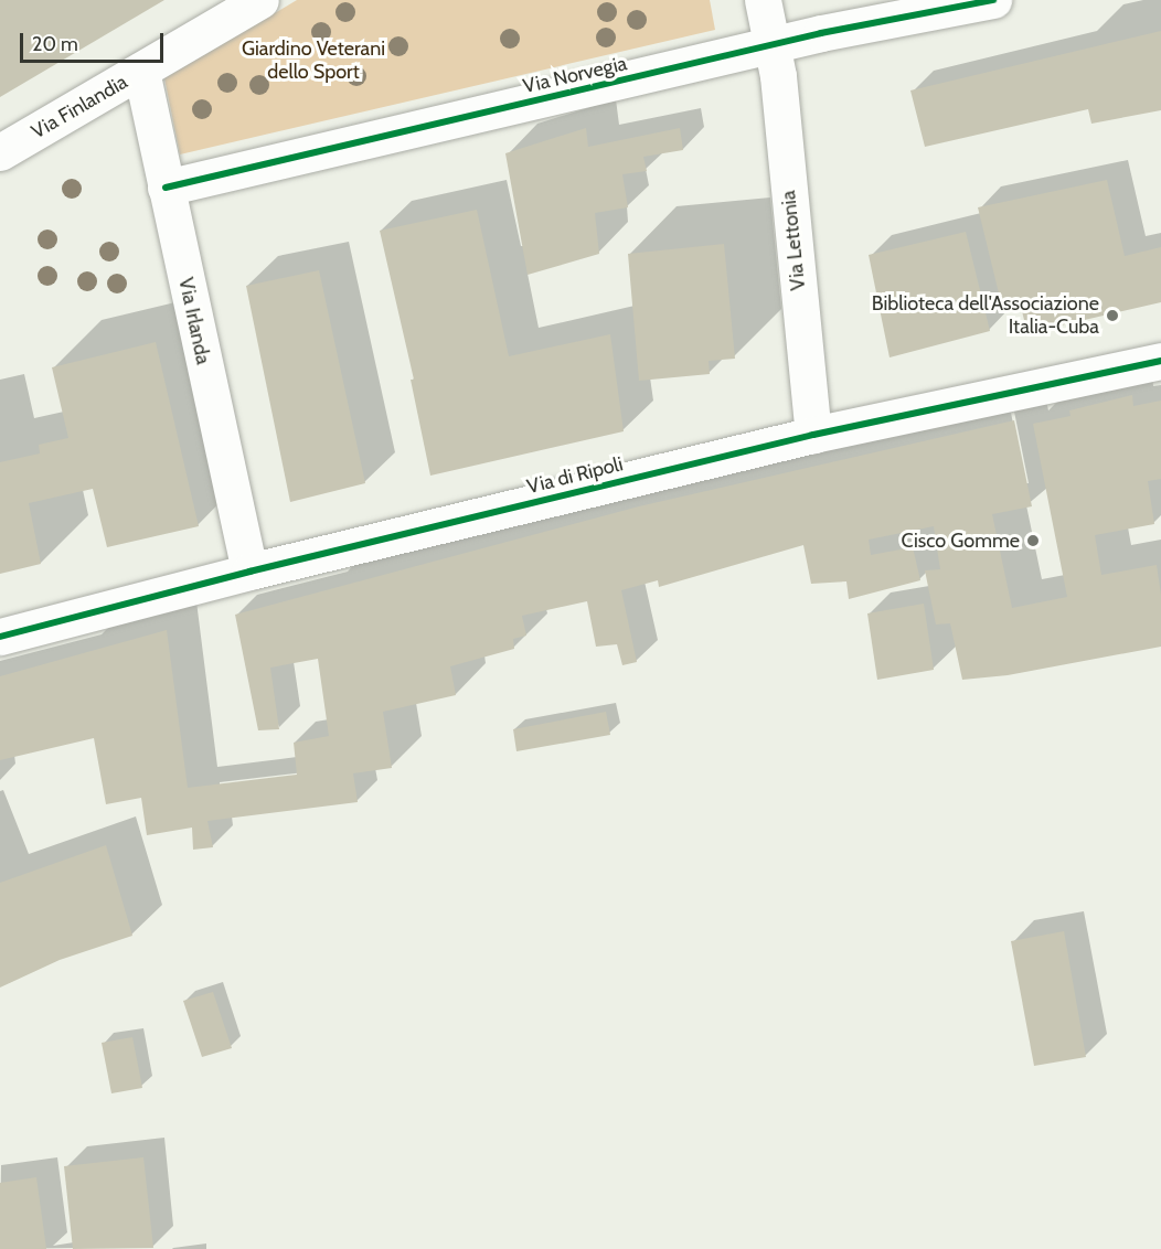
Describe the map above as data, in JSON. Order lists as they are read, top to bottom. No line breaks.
{"streets":{"street":["Via Norvegia","Via Finlandia","Via Lettonia","Via Irlanda","Via di Ripoli"]},"crossings":[["Via Norvegia","Via Lettonia"],["Via Norvegia","Via Irlanda"],["Via Finlandia","Via Irlanda"],["Via Lettonia","Via di Ripoli"],["Via Irlanda","Via di Ripoli"]],"parks":["Giardino Veterani dello Sport"],"places":["Biblioteca dell'Associazione Italia-Cuba","Cisco Gomme"],"scale_bar":"20 m"}
